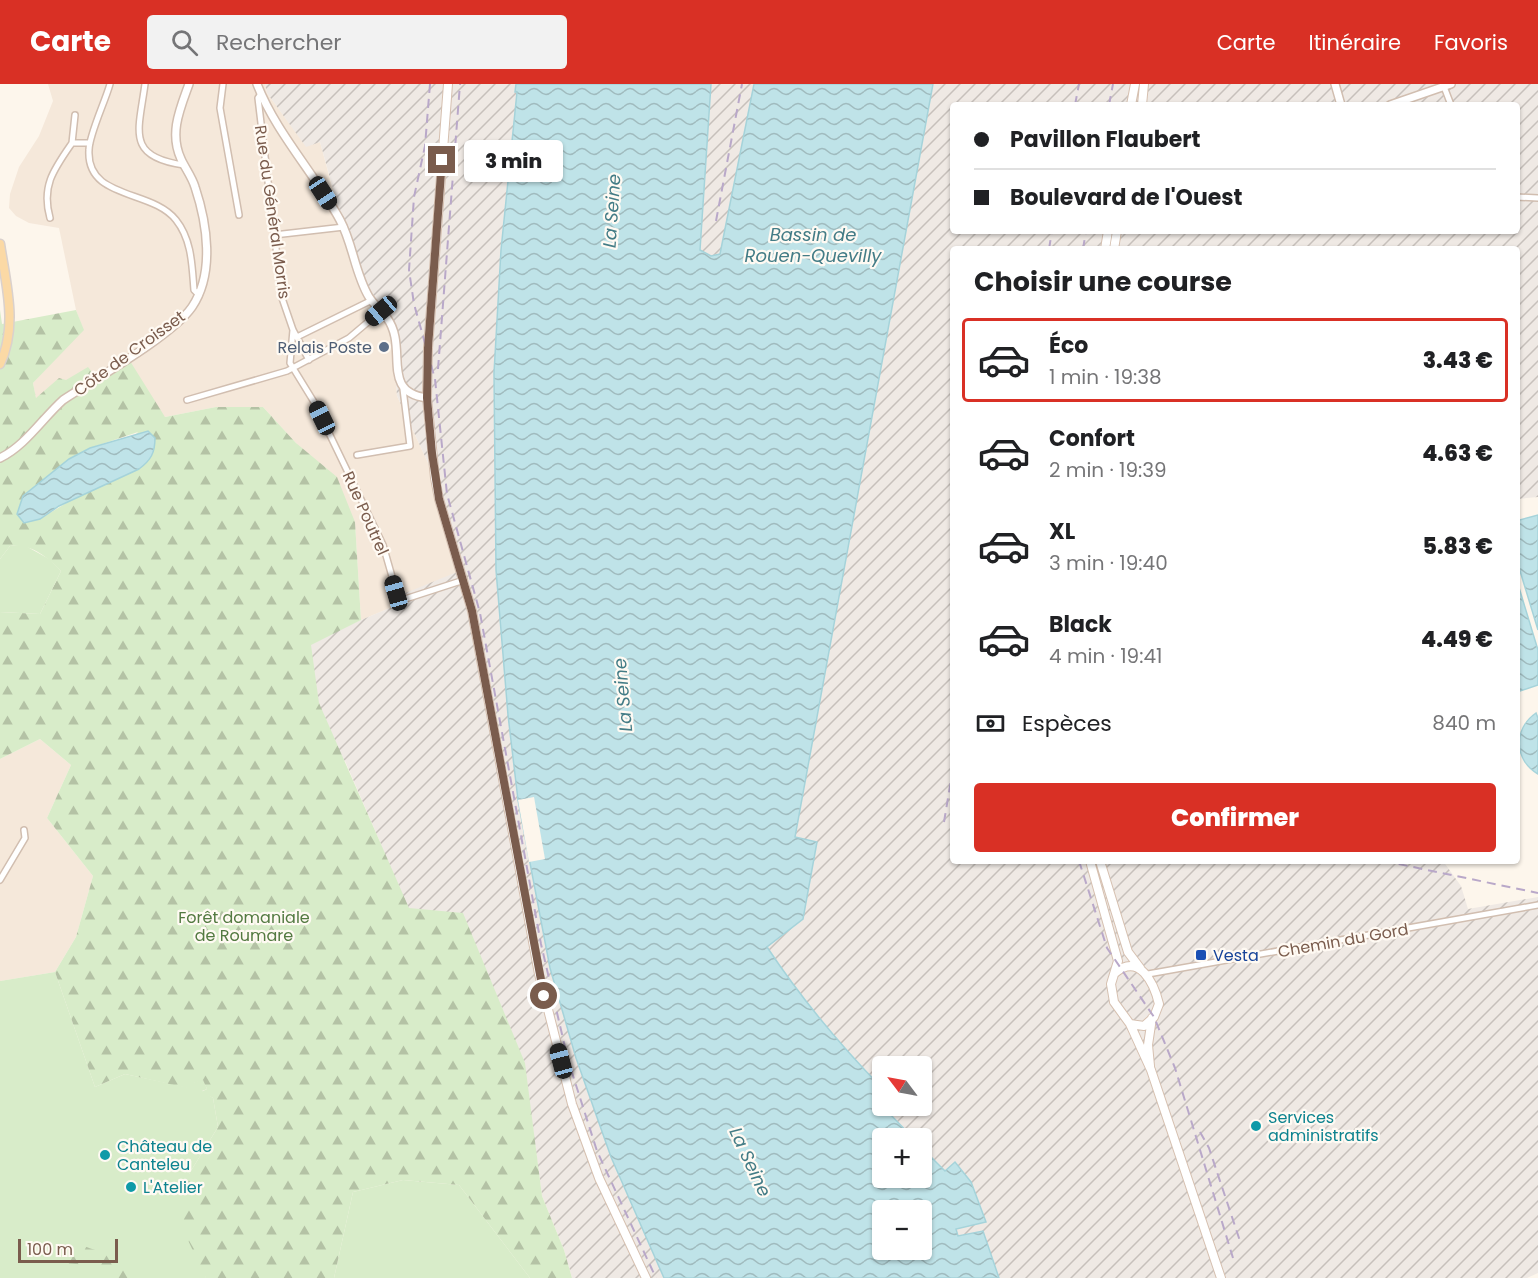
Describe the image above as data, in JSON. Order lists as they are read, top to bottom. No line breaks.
{"streets":{"street":["Rue du Général Morris","Côte de Croisset","Rue Poutrel","Chemin du Gord"]},"crossings":[["Rue du Général Morris","Rue Poutrel"]],"water":["La Seine","Bassin de Rouen-Quevilly"],"parks":["Forêt domaniale de Roumare"],"places":{"other":["Relais Poste","Services administratifs","Château de Canteleu","L'Atelier"],"transit":["Vesta"]},"scale_bar":"100 m","north":"top left","page":{"header":"Carte","search":"Rechercher","nav":["Carte","Itinéraire","Favoris"],"banner":["Pavillon Flaubert","Boulevard de l'Ouest"],"bubble":"3 min","heading":"Choisir une course","list":[{"name":"Éco","note":"1 min · 19:38","value":"3.43 €"},{"name":"Confort","note":"2 min · 19:39","value":"4.63 €"},{"name":"XL","note":"3 min · 19:40","value":"5.83 €"},{"name":"Black","note":"4 min · 19:41","value":"4.49 €"}],"pay":["Espèces","840 m"],"buttons":"Confirmer","map_buttons":["+","−"],"scale":"100 m"}}
